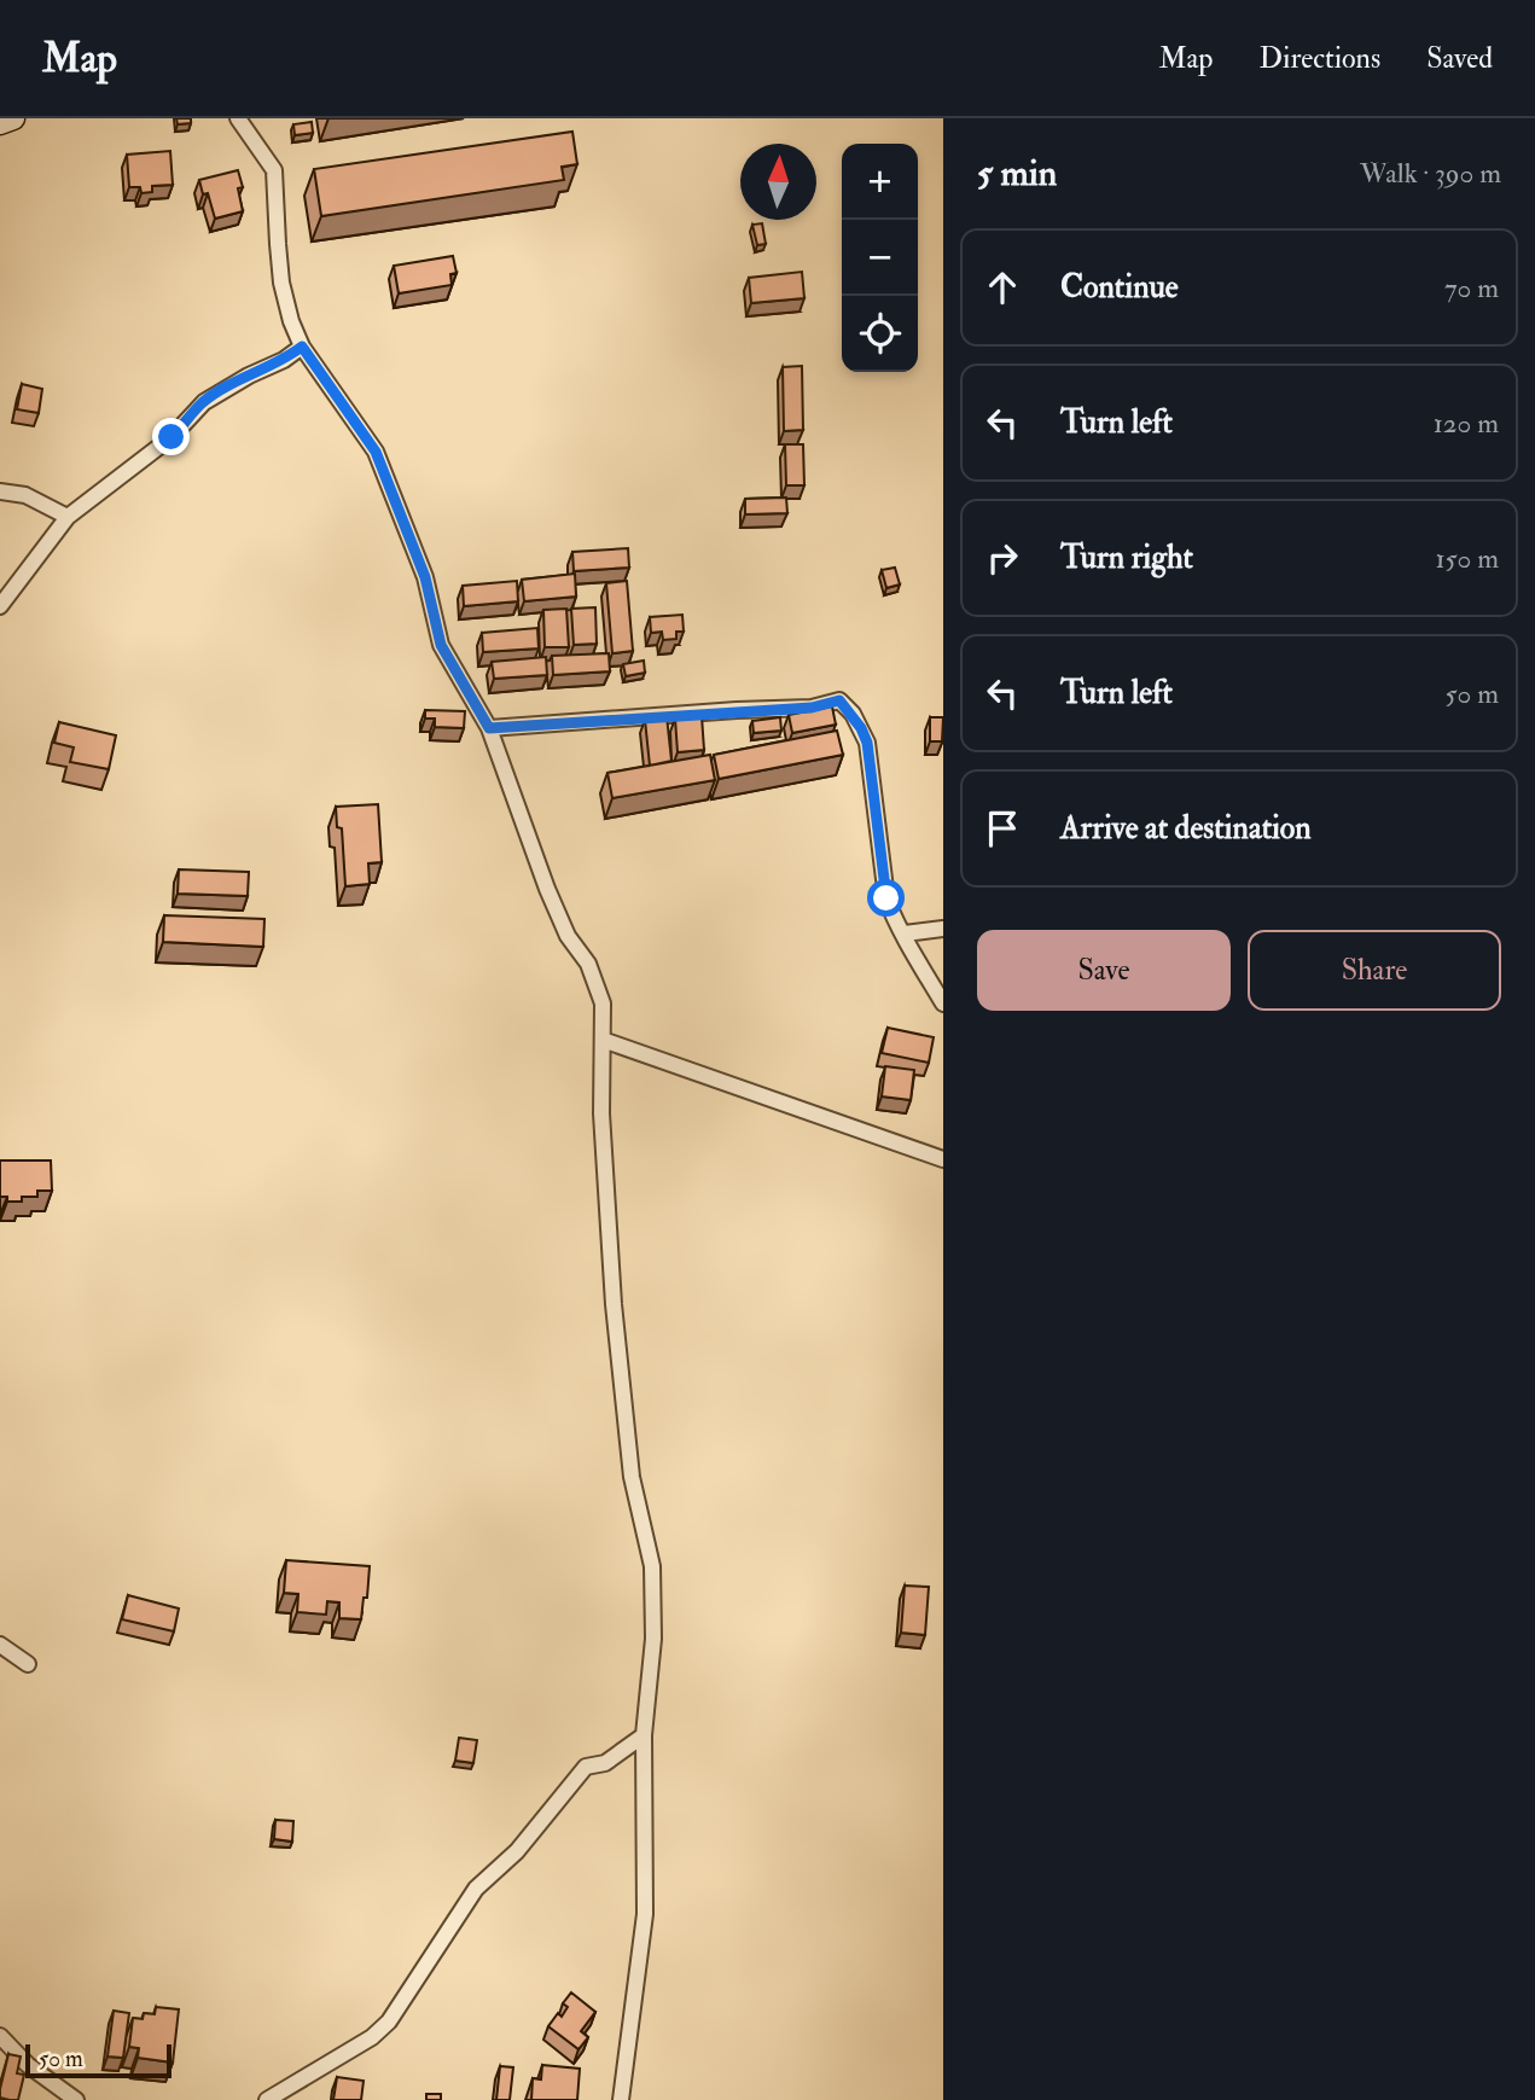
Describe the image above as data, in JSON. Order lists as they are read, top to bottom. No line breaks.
{"scale_bar":"50 m","north":"top","page":{"header":"Map","nav":["Map","Directions","Saved"],"heading":["5 min","Walk · 390 m"],"map_buttons":["+","−"],"list":[["Continue","70 m"],["Turn left","120 m"],["Turn right","150 m"],["Turn left","50 m"],"Arrive at destination"],"buttons":["Save","Share"],"scale":"50 m"}}
